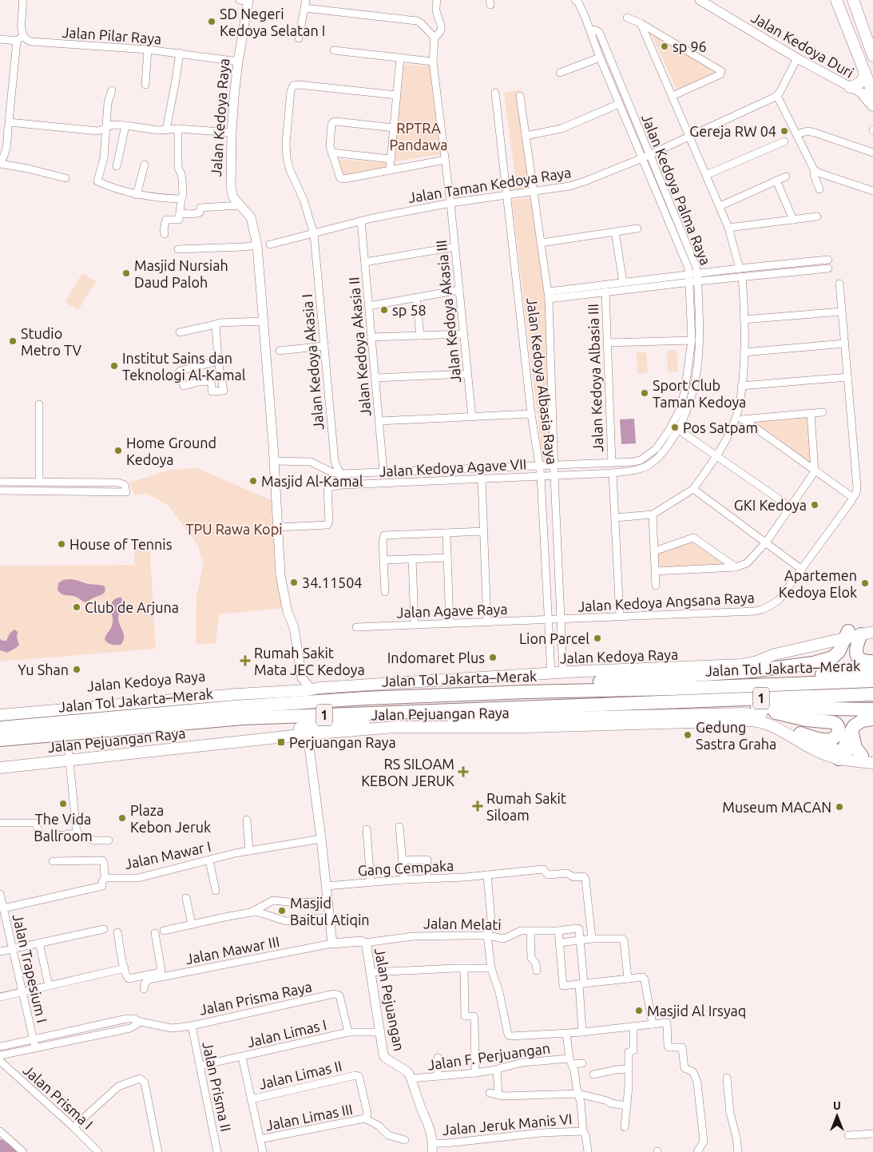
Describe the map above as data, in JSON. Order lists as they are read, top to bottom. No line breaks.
{"streets":{"highway":["Jalan Tol Jakarta–Merak","1"],"main road":["Jalan Kedoya Raya","Jalan Pejuangan Raya"],"street":["Jalan Pilar Raya","Jalan Kedoya Duri","Jalan Taman Kedoya Raya","Jalan Kedoya Palma Raya","Jalan Kedoya Akasia III","Jalan Kedoya Akasia II","Jalan Kedoya Akasia I","Jalan Kedoya Albasia III","Jalan Kedoya Albasia Raya","Jalan Kedoya Agave VII","Jalan Kedoya Angsana Raya","Jalan Agave Raya","Jalan Mawar I","Gang Cempaka","Jalan Melati","Jalan Mawar III","Jalan Trapesium I","Jalan Prisma Raya","Jalan Pejuangan","Jalan Limas I","Jalan F. Perjuangan","Jalan Limas II","Jalan Prisma II","Jalan Prisma I","Jalan Limas III","Jalan Jeruk Manis VI"]},"crossings":[["Jalan Pilar Raya","Jalan Kedoya Raya"],["Jalan Kedoya Raya","Jalan Kedoya Albasia Raya"],["Jalan Taman Kedoya Raya","Jalan Kedoya Palma Raya"],["Jalan Taman Kedoya Raya","Jalan Kedoya Akasia III"],["Jalan Taman Kedoya Raya","Jalan Kedoya Akasia II"],["Jalan Taman Kedoya Raya","Jalan Kedoya Akasia I"],["Jalan Taman Kedoya Raya","Jalan Kedoya Albasia Raya"],["Jalan Kedoya Palma Raya","Jalan Kedoya Akasia II"],["Jalan Kedoya Palma Raya","Jalan Kedoya Akasia I"],["Jalan Kedoya Palma Raya","Jalan Kedoya Albasia III"],["Jalan Kedoya Palma Raya","Jalan Kedoya Albasia Raya"],["Jalan Kedoya Palma Raya","Jalan Kedoya Agave VII"],["Jalan Kedoya Akasia I","Jalan Kedoya Agave VII"],["Jalan Kedoya Albasia Raya","Jalan Kedoya Agave VII"],["Jalan Kedoya Albasia Raya","Jalan Kedoya Angsana Raya"],["Jalan Kedoya Albasia Raya","Jalan Agave Raya"],["Jalan Kedoya Angsana Raya","Jalan Agave Raya"],["Jalan Melati","Jalan Pejuangan"],["Jalan Mawar III","Jalan Pejuangan"],["Jalan Trapesium I","Jalan Prisma Raya"],["Jalan Prisma Raya","Jalan Limas I"],["Jalan Prisma Raya","Jalan Prisma II"],["Jalan Pejuangan","Jalan Limas I"],["Jalan Pejuangan","Jalan F. Perjuangan"],["Jalan Limas I","Jalan Prisma II"],["Jalan F. Perjuangan","Jalan Jeruk Manis VI"],["Jalan Limas II","Jalan Limas III"]],"parks":["RPTRA Pandawa","TPU Rawa Kopi"],"places":{"other":["SD Negeri Kedoya Selatan I","sp 96","Gereja RW 04","Masjid Nursiah Daud Paloh","sp 58","Studio Metro TV","Institut Sains dan Teknologi Al-Kamal","Sport Club Taman Kedoya","Pos Satpam","Home Ground Kedoya","Masjid Al-Kamal","GKI Kedoya","House of Tennis","34.11504","Apartemen Kedoya Elok","Club de Arjuna","Lion Parcel","Indomaret Plus","Yu Shan","Gedung Sastra Graha","The Vida Ballroom","Museum MACAN","Plaza Kebon Jeruk","Masjid Baitul Atiqin","Masjid Al Irsyaq"],"health":["Rumah Sakit Mata JEC Kedoya","RS SILOAM KEBON JERUK","Rumah Sakit Siloam"],"transit":["Perjuangan Raya"]},"north":"top"}
